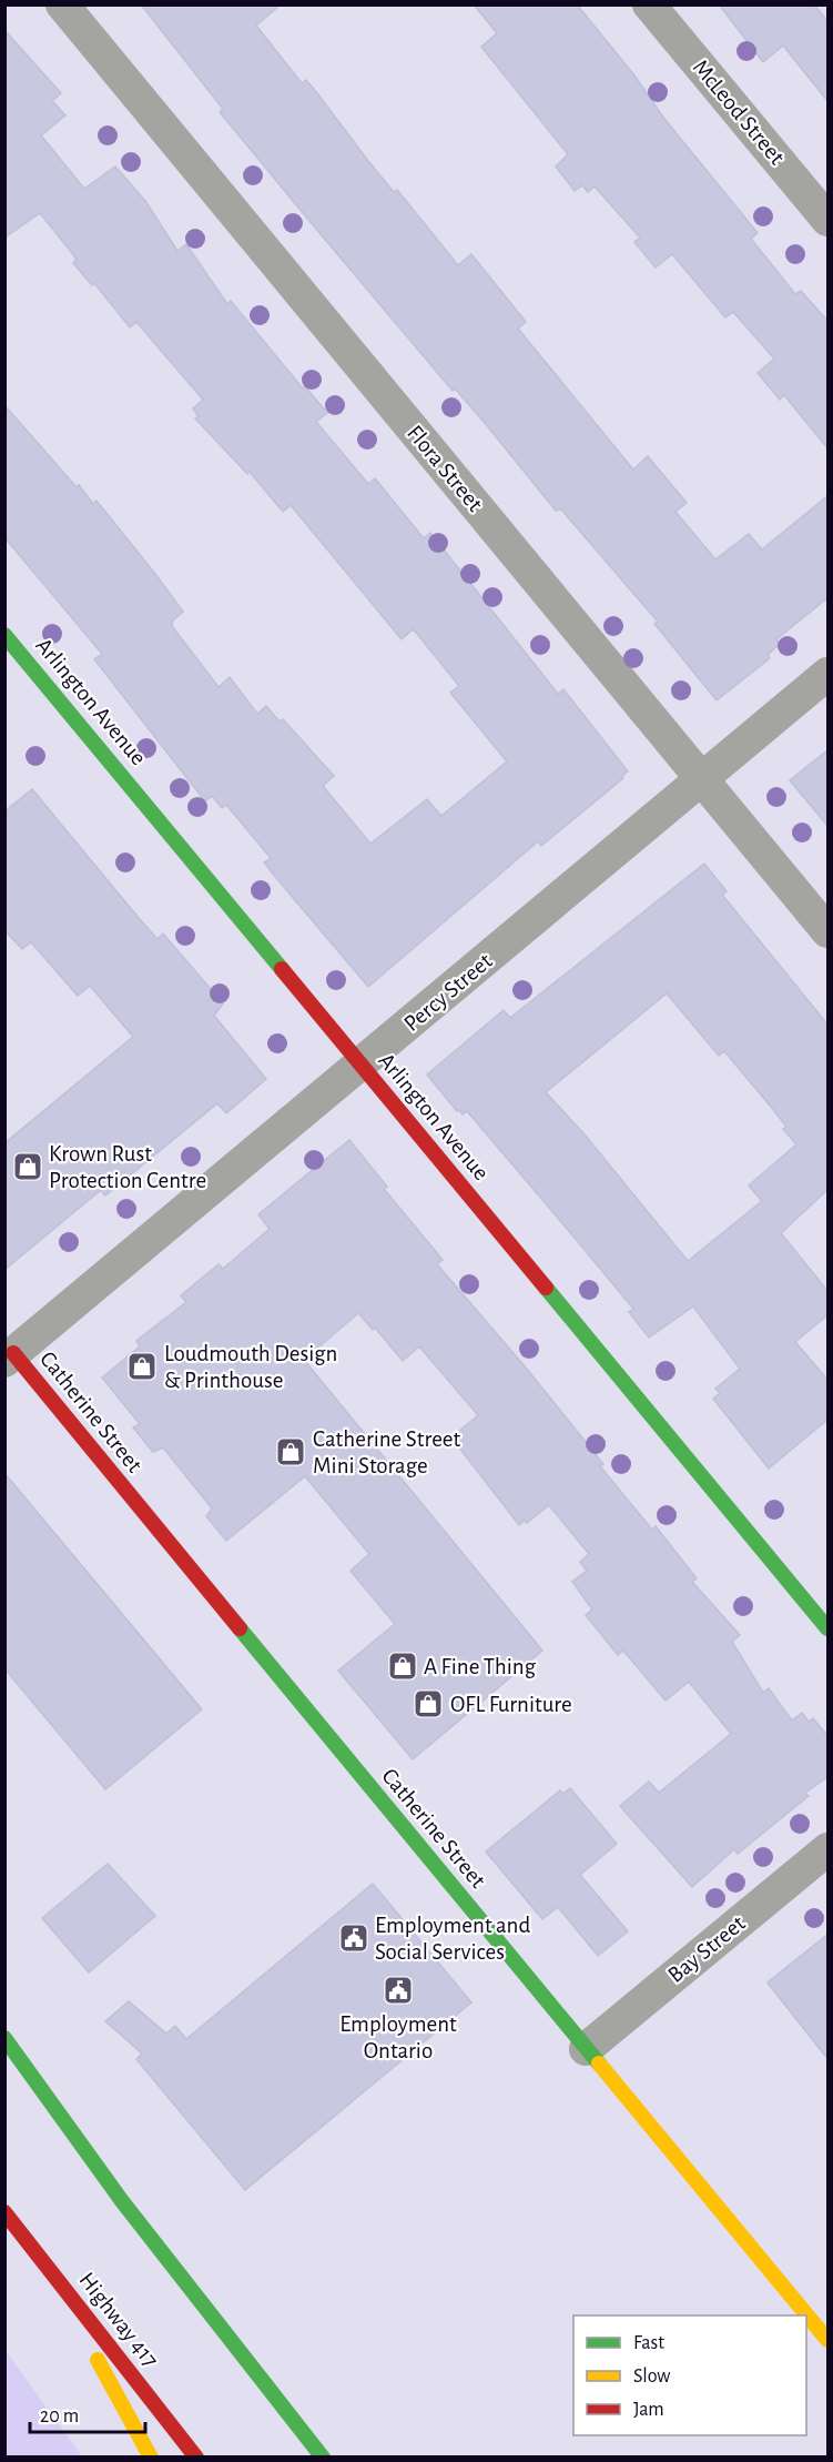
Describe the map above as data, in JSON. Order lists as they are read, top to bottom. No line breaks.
{"streets":{"main road":["Arlington Avenue","Catherine Street","Highway 417"],"street":["McLeod Street","Flora Street","Percy Street","Bay Street"]},"crossings":[["Flora Street","Percy Street"],["Arlington Avenue","Percy Street"],["Percy Street","Catherine Street"],["Catherine Street","Bay Street"]],"places":{"shop":["Krown Rust Protection Centre","Loudmouth Design & Printhouse","Catherine Street Mini Storage","A Fine Thing","OFL Furniture"],"public building":["Employment and Social Services","Employment Ontario"]},"legend":["Fast","Slow","Jam"],"scale_bar":"20 m"}
